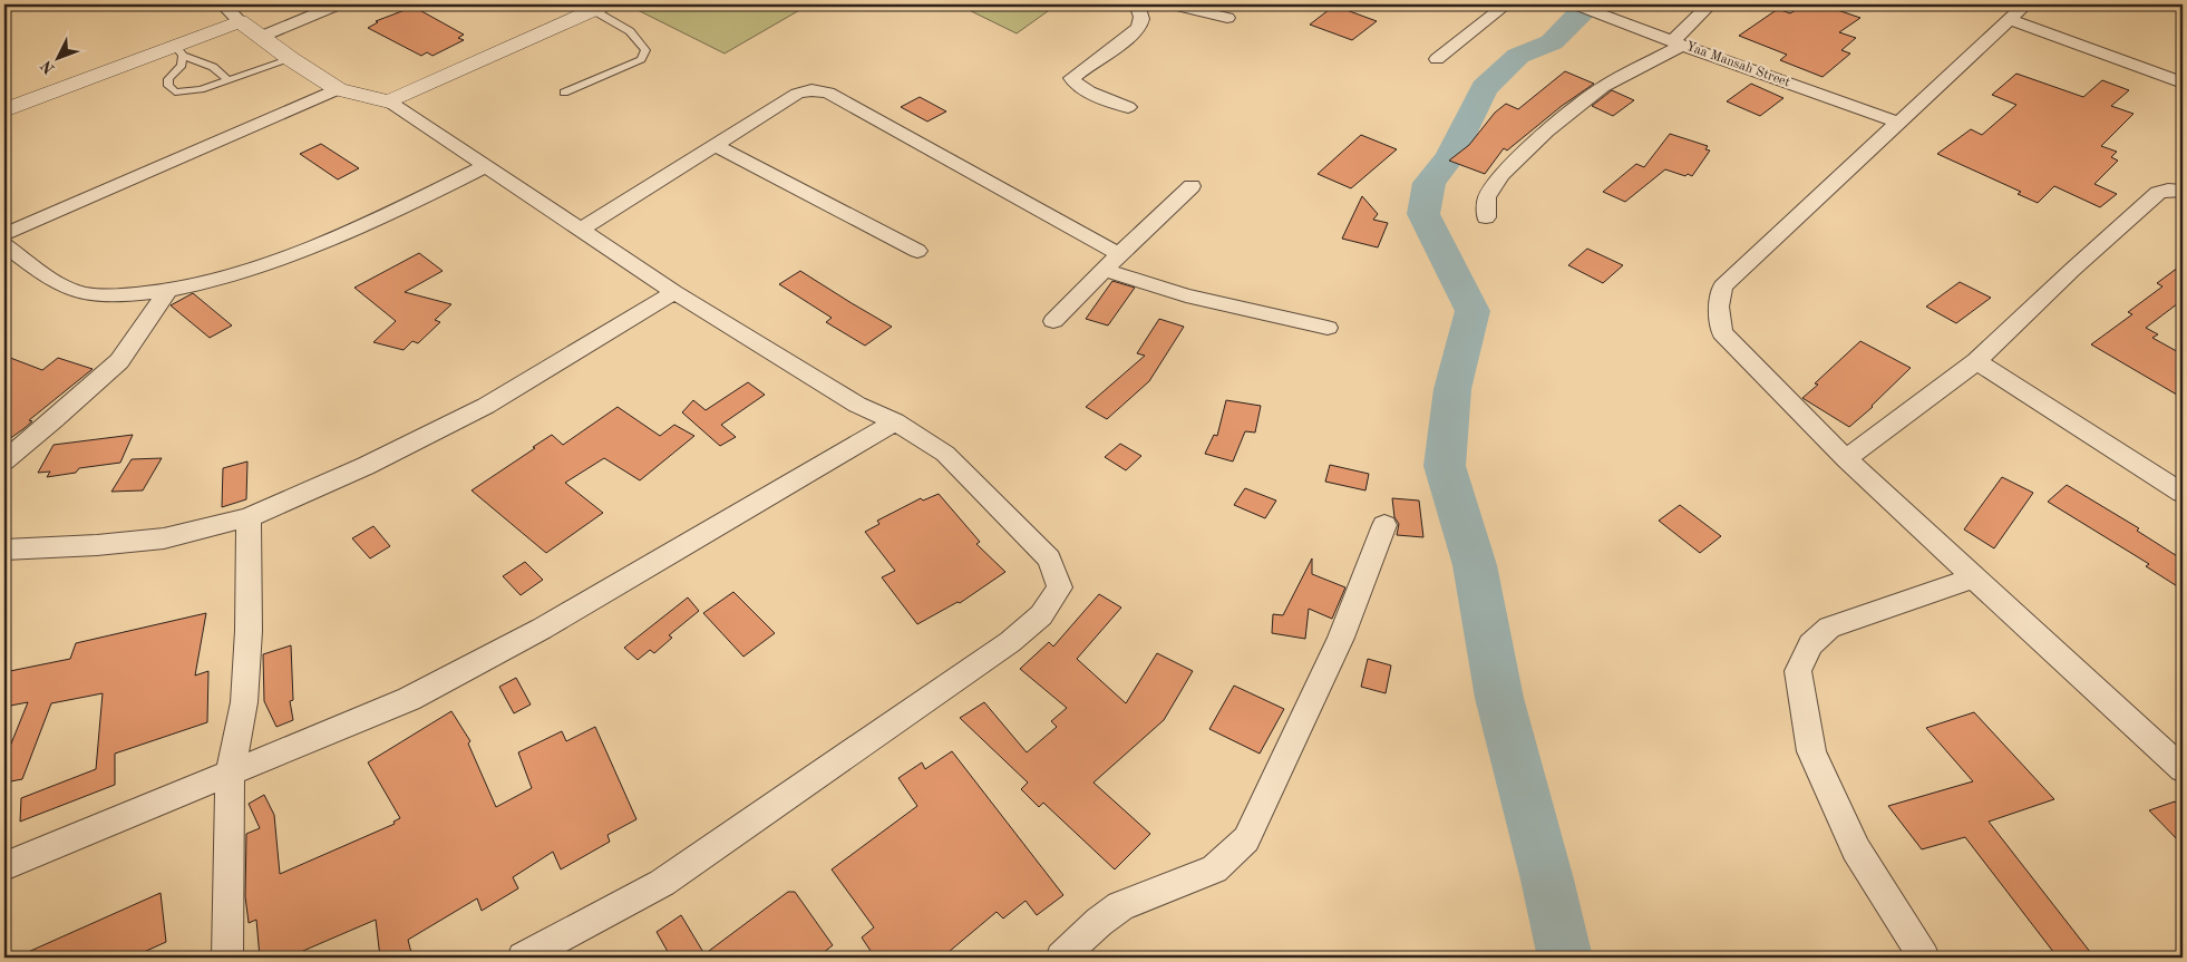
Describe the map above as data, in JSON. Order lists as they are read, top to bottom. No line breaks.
{"streets":{"street":["Yaa Mansah Street"]},"north":"bottom left"}
